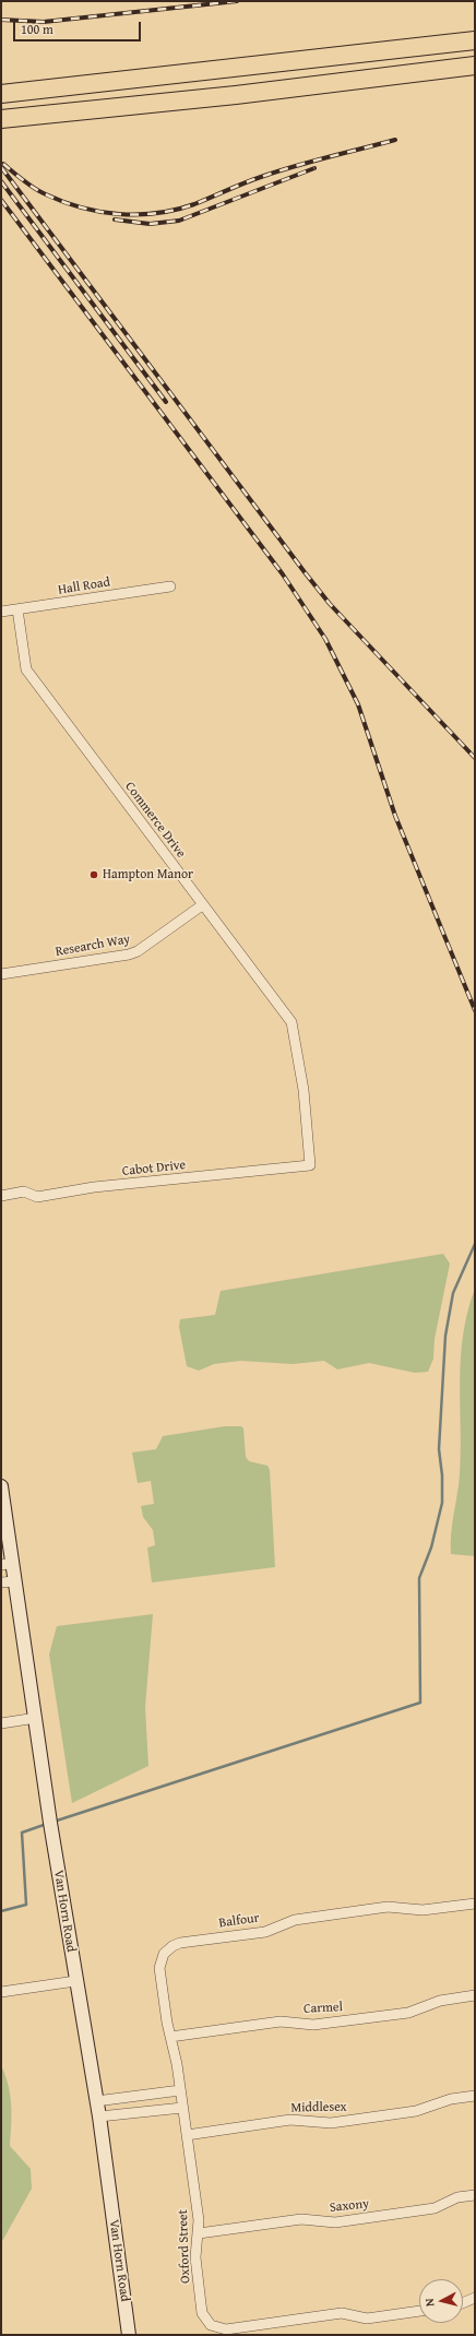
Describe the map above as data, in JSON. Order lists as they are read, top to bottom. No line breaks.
{"streets":{"main road":["Van Horn Road"],"street":["Hall Road","Commerce Drive","Research Way","Cabot Drive","Balfour","Carmel","Middlesex","Saxony","Oxford Street"]},"crossings":[["Hall Road","Commerce Drive"],["Commerce Drive","Research Way"],["Commerce Drive","Cabot Drive"],["Balfour","Carmel"],["Balfour","Oxford Street"],["Middlesex","Oxford Street"],["Saxony","Oxford Street"]],"places":["Hampton Manor"],"scale_bar":"100 m","north":"left"}
